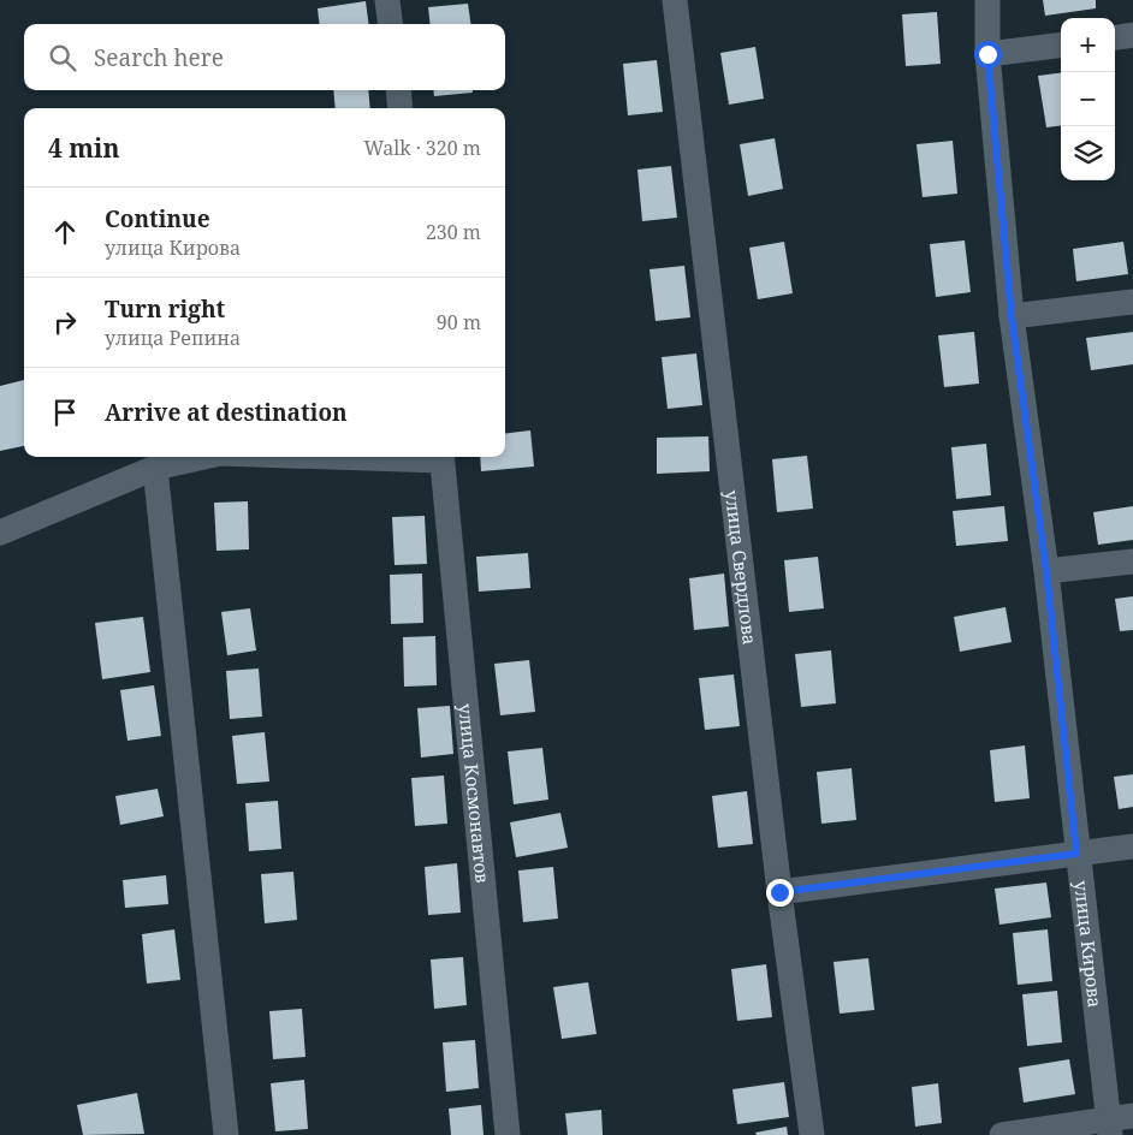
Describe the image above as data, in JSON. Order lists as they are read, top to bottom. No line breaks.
{"streets":{"street":["улица Свердлова","улица Космонавтов","улица Кирова"]},"page":{"map_buttons":["+","−"],"search":"Search here","heading":["4 min","Walk · 320 m"],"list":[["Continue","улица Кирова","230 m"],["Turn right","улица Репина","90 m"],"Arrive at destination"]}}
